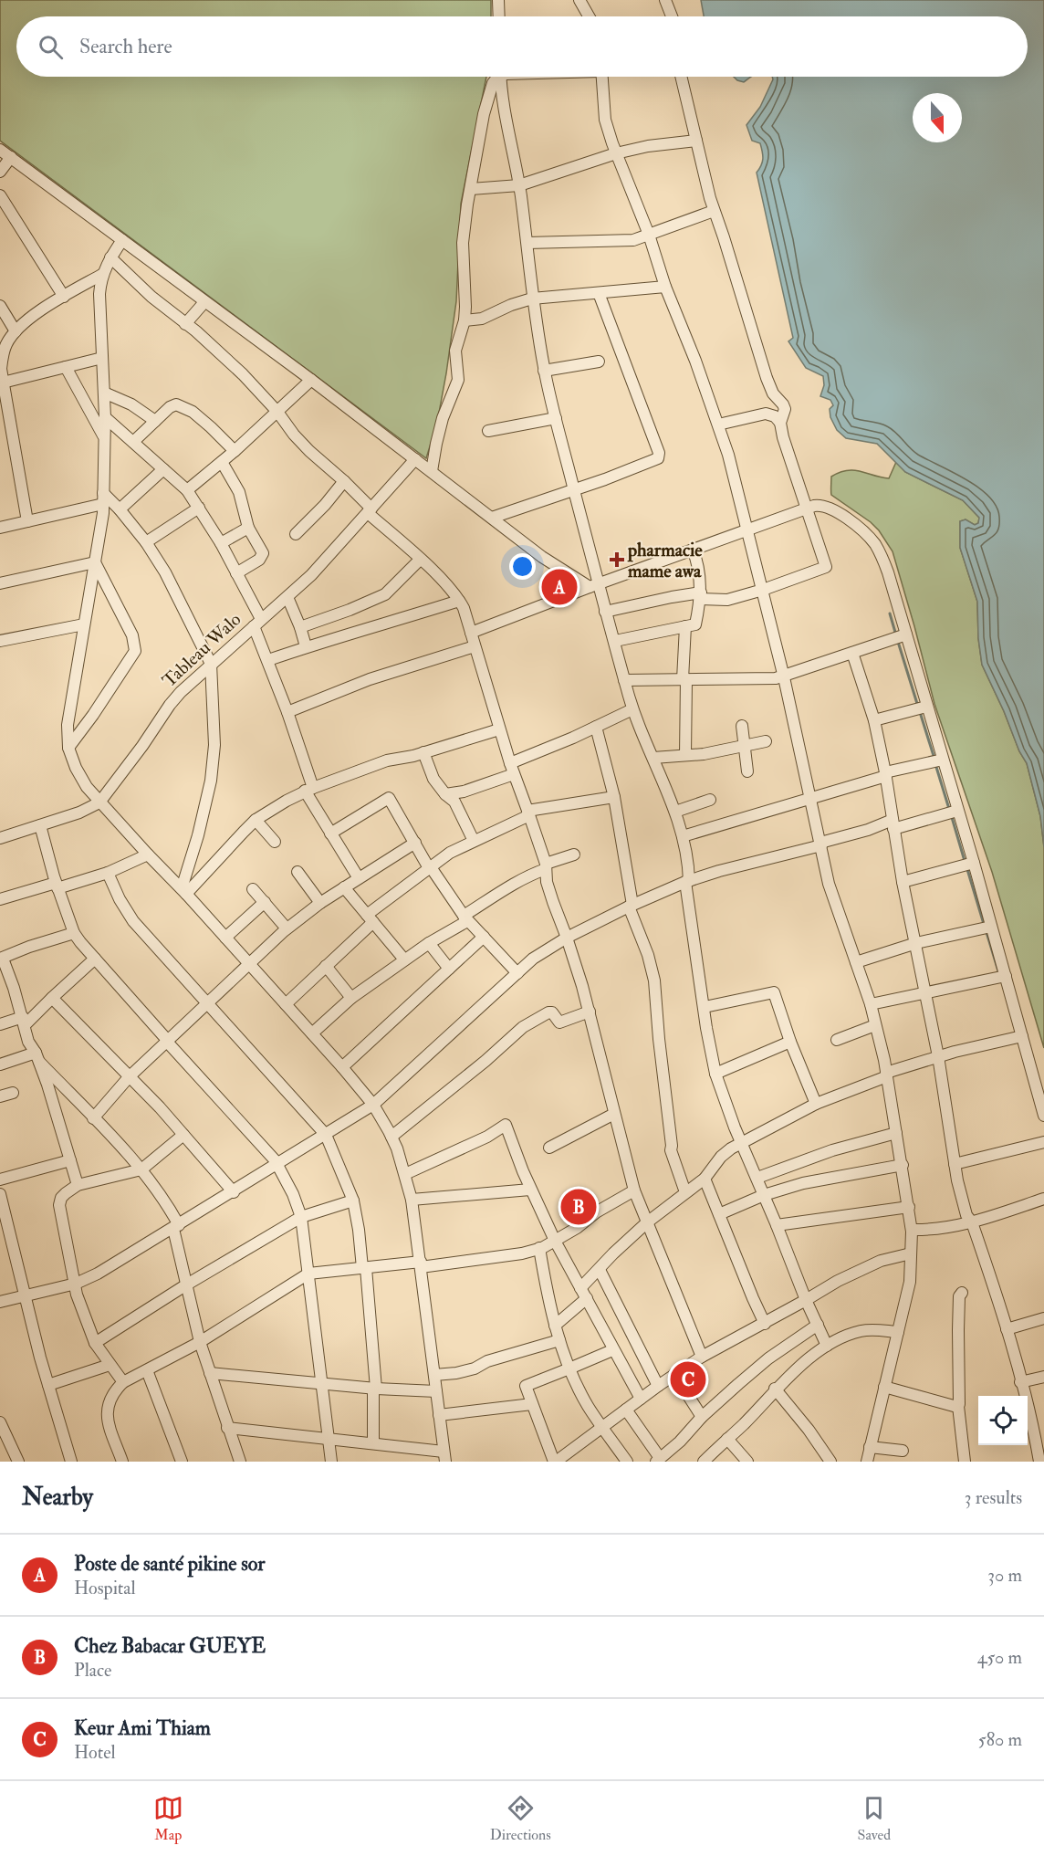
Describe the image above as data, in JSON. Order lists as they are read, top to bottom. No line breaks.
{"streets":{"street":["Tableau Walo"]},"places":{"health":["pharmacie mame awa"]},"north":"bottom","page":{"search":"Search here","pins":["A","B","C"],"heading":["Nearby","3 results"],"list":[{"mark":"A","name":"Poste de santé pikine sor","note":"Hospital","value":"30 m"},{"mark":"B","name":"Chez Babacar GUEYE","note":"Place","value":"450 m"},{"mark":"C","name":"Keur Ami Thiam","note":"Hotel","value":"580 m"}],"nav":["Map","Directions","Saved"]}}
